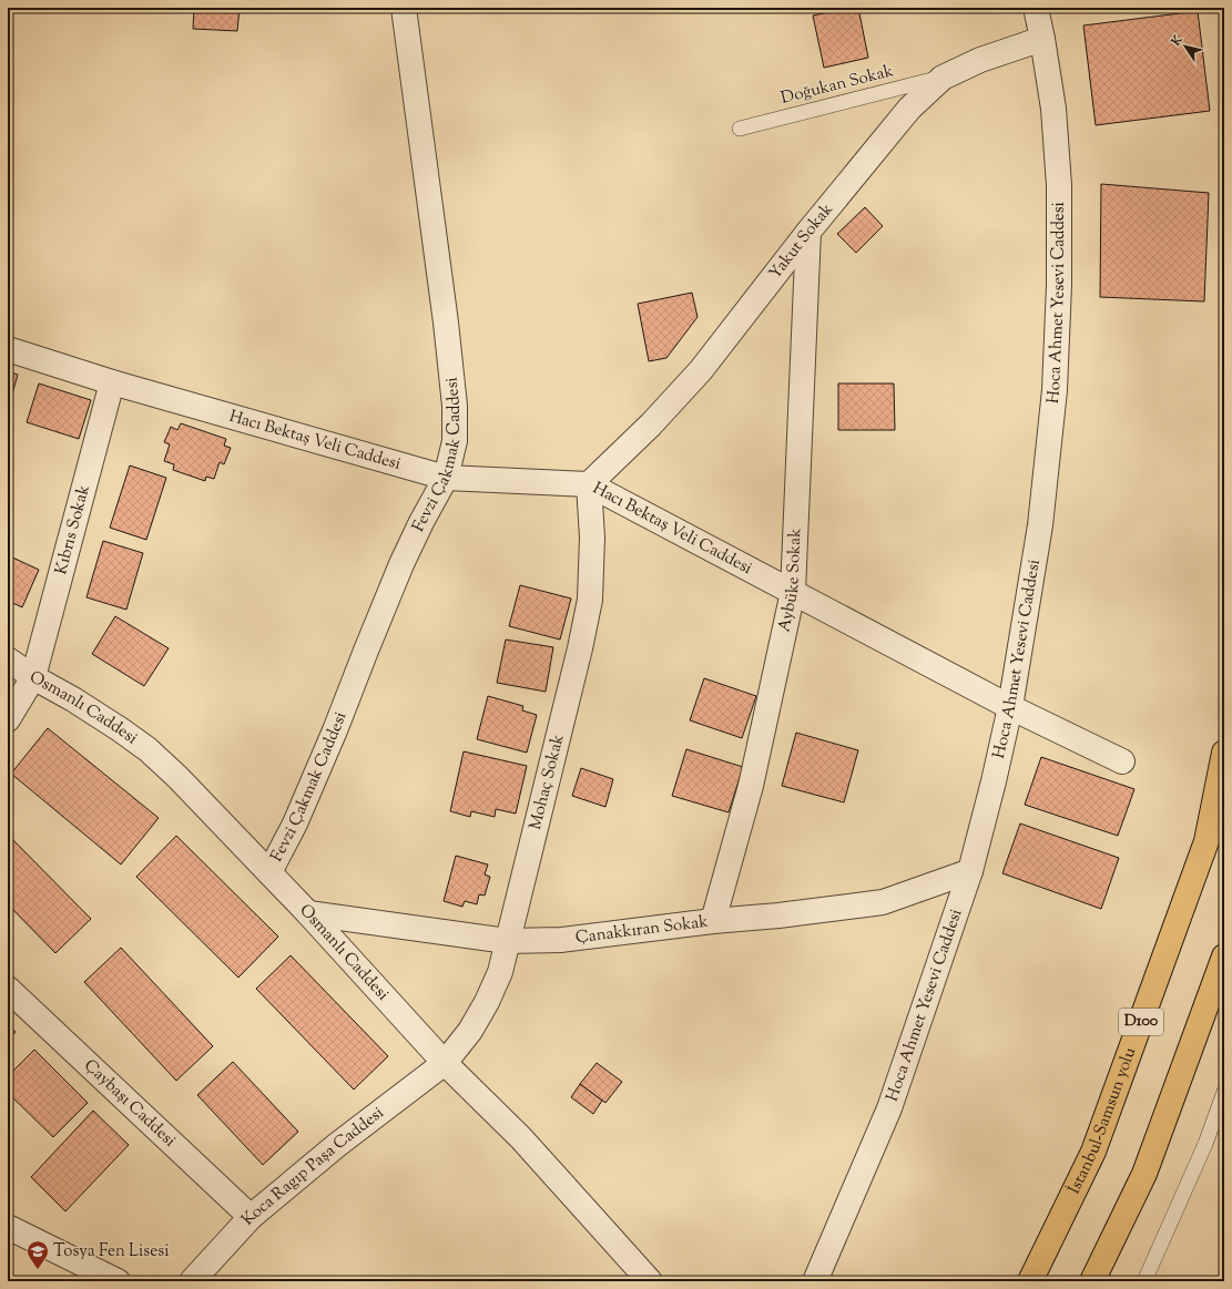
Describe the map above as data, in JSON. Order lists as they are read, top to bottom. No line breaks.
{"streets":{"highway":["D100","İstanbul-Samsun yolu"],"street":["Yakut Sokak","Hoca Ahmet Yesevi Caddesi","Hacı Bektaş Veli Caddesi","Fevzi Çakmak Caddesi","Kıbrıs Sokak","Aybüke Sokak","Osmanlı Caddesi","Mohaç Sokak","Çanakkıran Sokak","Çaybaşı Caddesi","Koca Ragıp Paşa Caddesi"],"lane":["Doğukan Sokak"]},"crossings":[["Doğukan Sokak","Yakut Sokak"],["Yakut Sokak","Hoca Ahmet Yesevi Caddesi"],["Yakut Sokak","Hacı Bektaş Veli Caddesi"],["Yakut Sokak","Aybüke Sokak"],["Yakut Sokak","Mohaç Sokak"],["Hoca Ahmet Yesevi Caddesi","Hacı Bektaş Veli Caddesi"],["Hoca Ahmet Yesevi Caddesi","Çanakkıran Sokak"],["Hacı Bektaş Veli Caddesi","Fevzi Çakmak Caddesi"],["Hacı Bektaş Veli Caddesi","Kıbrıs Sokak"],["Hacı Bektaş Veli Caddesi","Aybüke Sokak"],["Hacı Bektaş Veli Caddesi","Mohaç Sokak"],["Fevzi Çakmak Caddesi","Osmanlı Caddesi"],["Kıbrıs Sokak","Osmanlı Caddesi"],["Aybüke Sokak","Çanakkıran Sokak"],["Osmanlı Caddesi","Mohaç Sokak"],["Osmanlı Caddesi","Çanakkıran Sokak"],["Osmanlı Caddesi","Koca Ragıp Paşa Caddesi"],["Mohaç Sokak","Çanakkıran Sokak"],["Mohaç Sokak","Koca Ragıp Paşa Caddesi"],["Çaybaşı Caddesi","Koca Ragıp Paşa Caddesi"]],"places":{"school or university":["Tosya Fen Lisesi"]},"north":"top left"}
